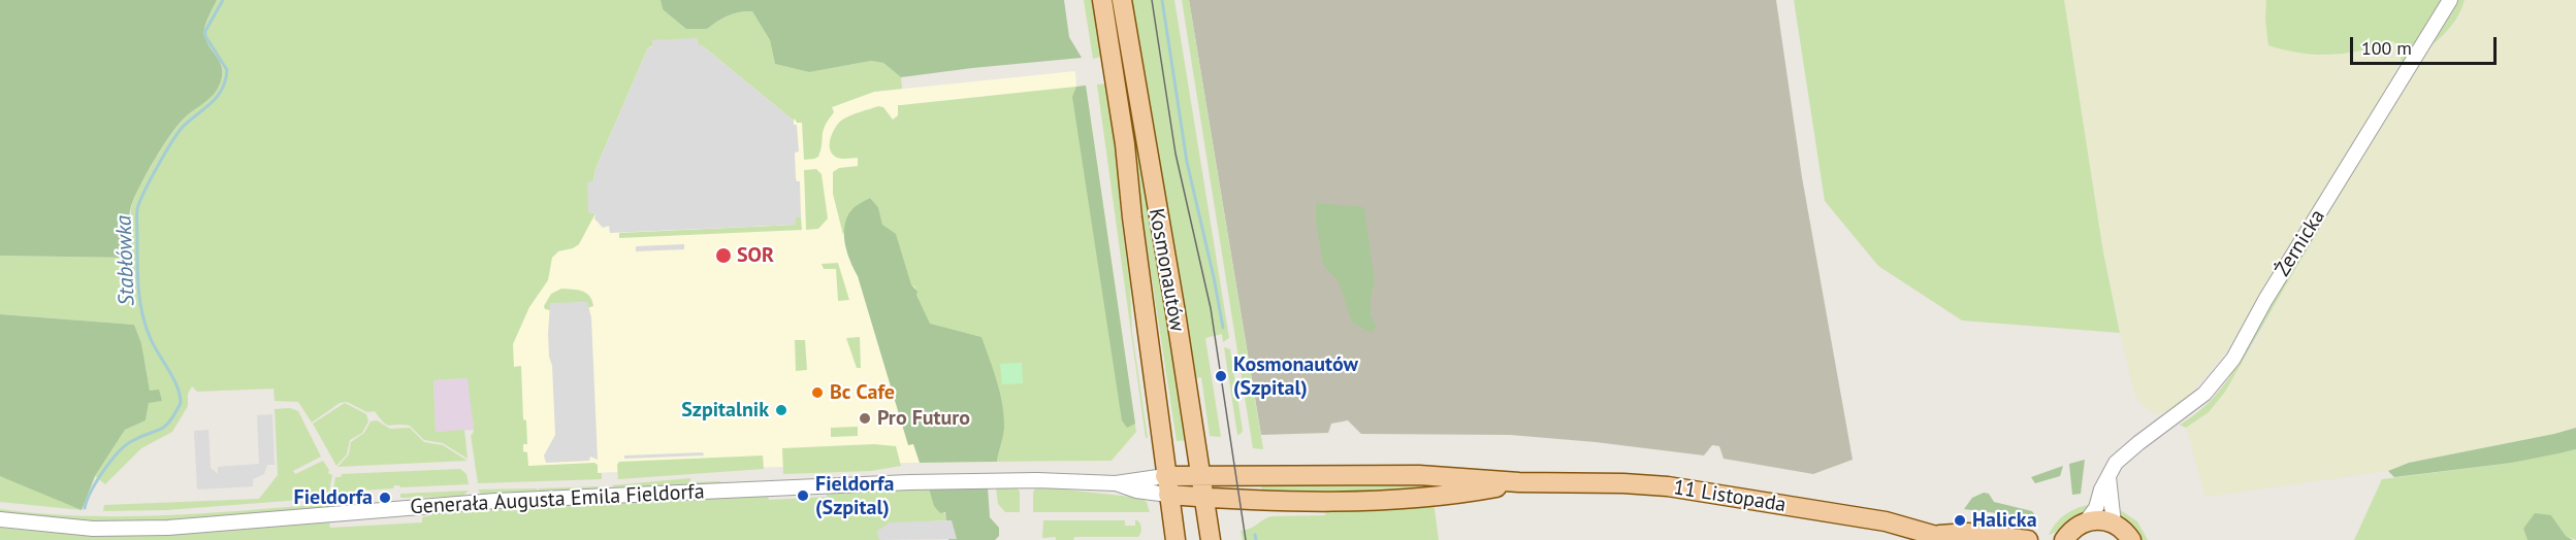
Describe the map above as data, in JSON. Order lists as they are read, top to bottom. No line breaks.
{"streets":{"main road":["Kosmonautów","11 Listopada"],"street":["Żernicka","Generała Augusta Emila Fieldorfa"]},"crossings":[["Kosmonautów","11 Listopada"],["Kosmonautów","Generała Augusta Emila Fieldorfa"],["11 Listopada","Generała Augusta Emila Fieldorfa"]],"water":["Stabłówka"],"places":["SOR","Kosmonautów (Szpital)","Bc Cafe","Szpitalnik","Pro Futuro","Fieldorfa (Szpital)","Fieldorfa","Halicka"],"scale_bar":"100 m"}
